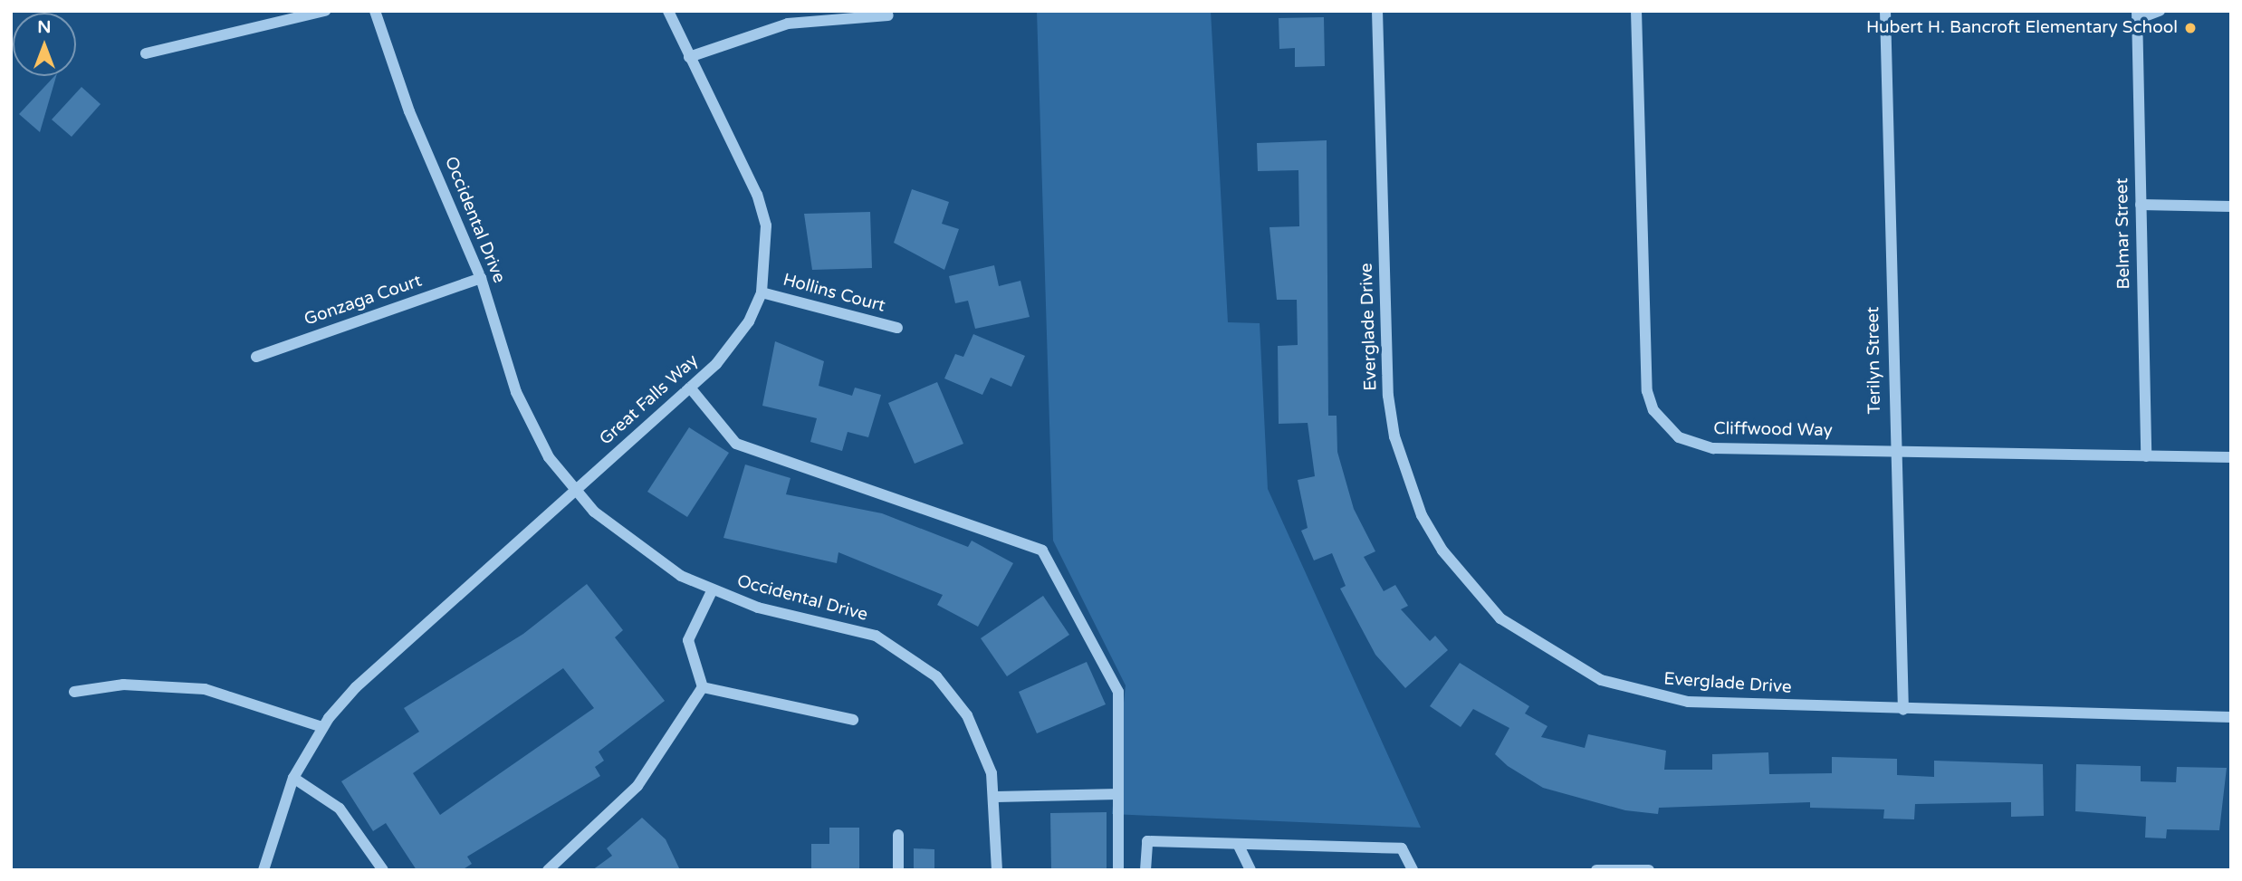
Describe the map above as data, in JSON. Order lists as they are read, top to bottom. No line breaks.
{"streets":{"street":["Occidental Drive","Belmar Street","Hollins Court","Gonzaga Court","Everglade Drive","Terilyn Street","Great Falls Way","Cliffwood Way"]},"crossings":[["Occidental Drive","Gonzaga Court"],["Occidental Drive","Great Falls Way"],["Belmar Street","Cliffwood Way"],["Hollins Court","Great Falls Way"],["Everglade Drive","Terilyn Street"],["Terilyn Street","Cliffwood Way"]],"places":["Hubert H. Bancroft Elementary School"],"north":"top"}
